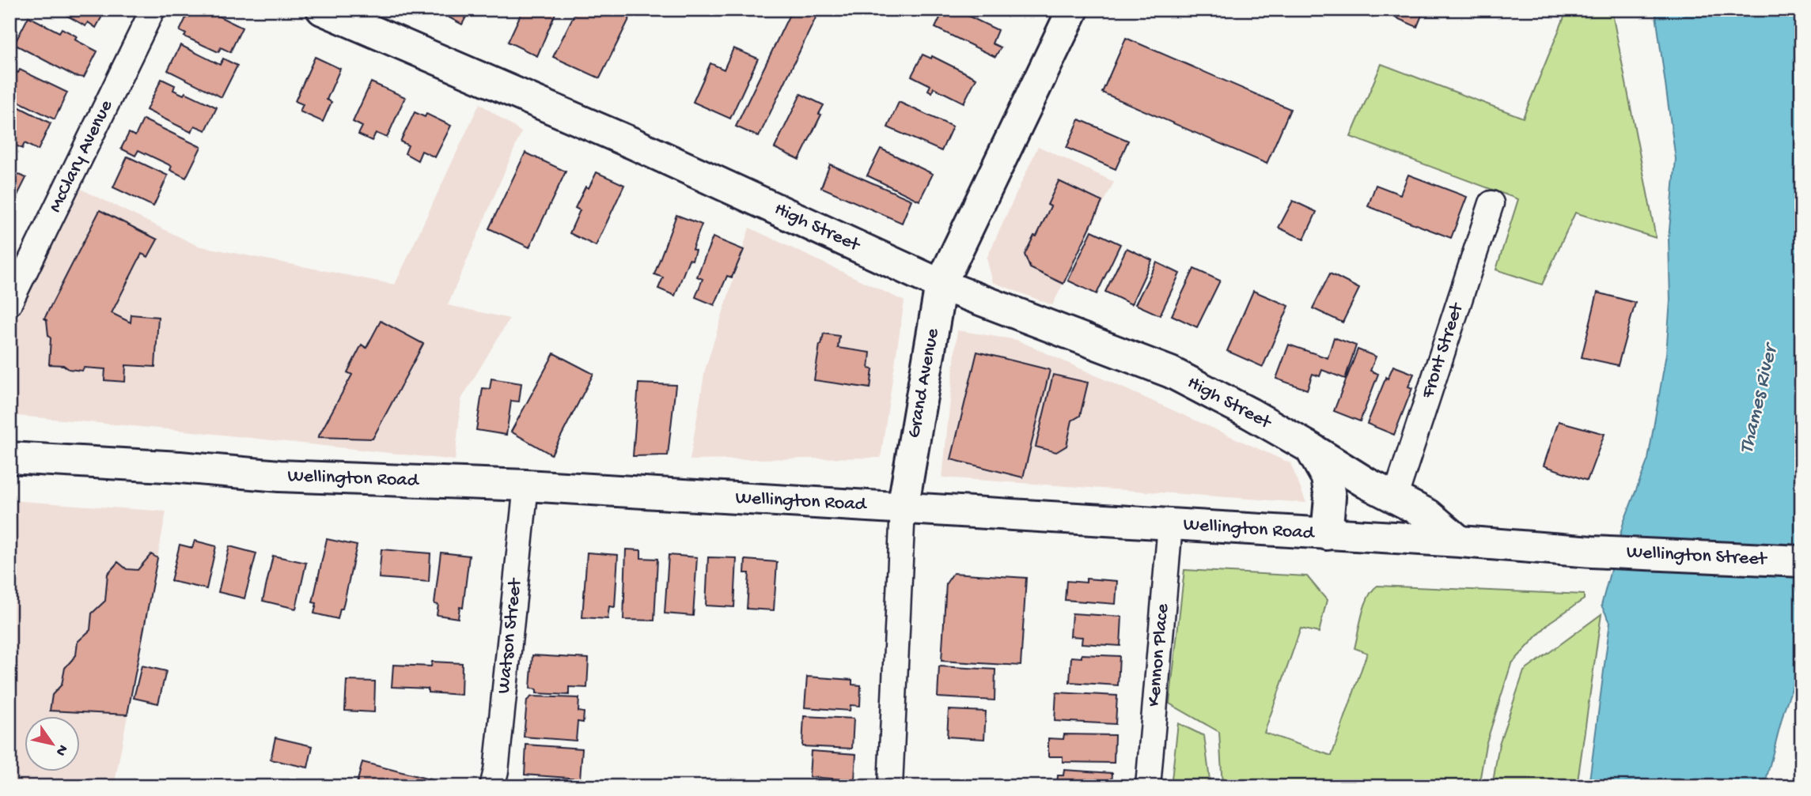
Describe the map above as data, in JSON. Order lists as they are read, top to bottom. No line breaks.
{"streets":{"street":["McClary Avenue","High Street","Front Street","Grand Avenue","Wellington Road","Wellington Street","Watson Street","Kennon Place"]},"crossings":[["High Street","Front Street"],["High Street","Grand Avenue"],["High Street","Wellington Road"],["Grand Avenue","Wellington Road"],["Wellington Road","Wellington Street"],["Wellington Road","Watson Street"],["Wellington Road","Kennon Place"]],"water":["Thames River"],"north":"bottom right"}
